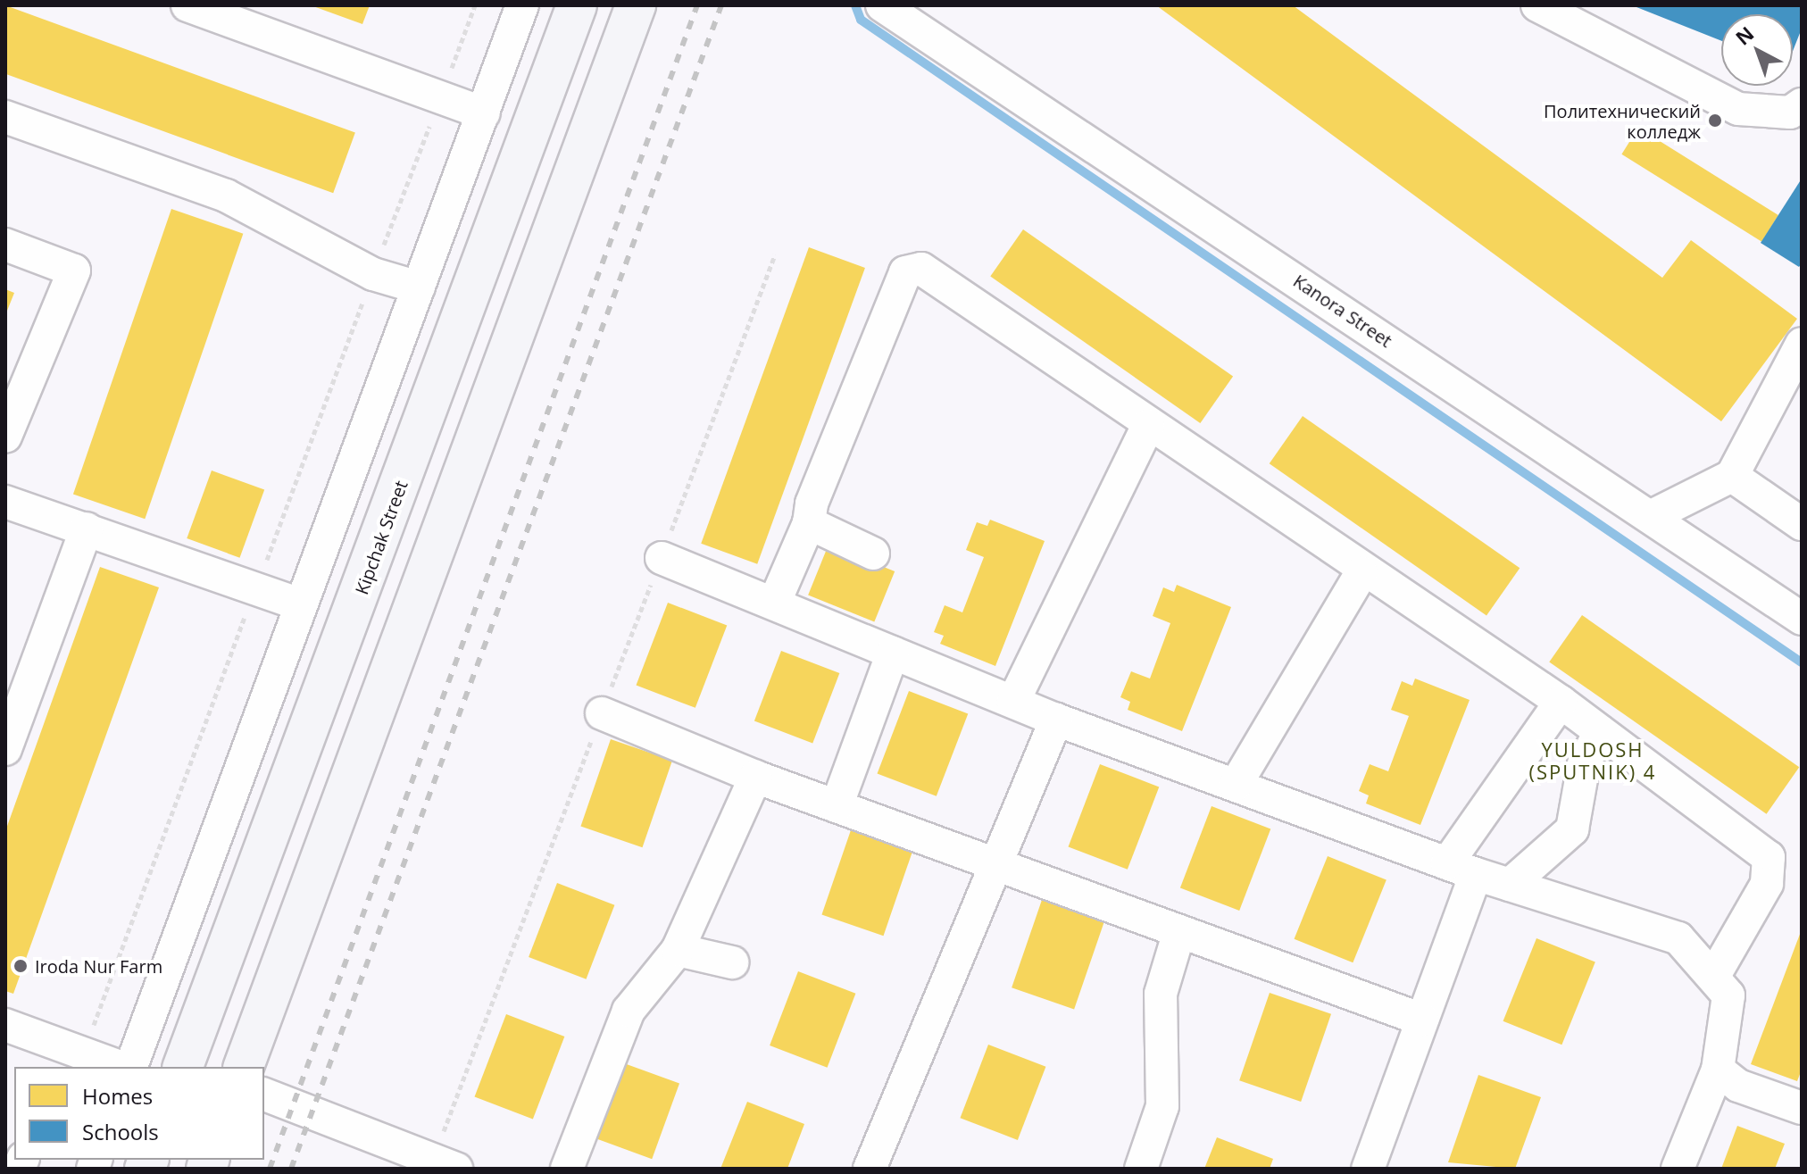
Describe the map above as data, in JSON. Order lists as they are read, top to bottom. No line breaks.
{"streets":{"main road":["Kipchak Street"],"street":["Kanora Street"]},"districts":["YULDOSH (SPUTNIK) 4"],"places":["Политехнический колледж","Iroda Nur Farm"],"legend":["Homes","Schools"],"north":"top left"}
